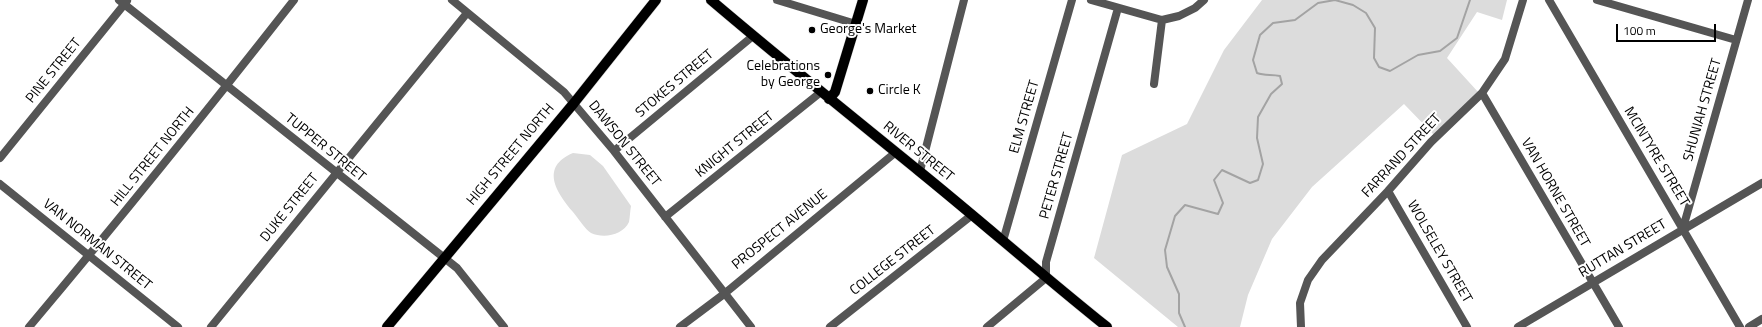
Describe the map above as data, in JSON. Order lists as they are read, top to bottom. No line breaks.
{"streets":{"main road":["RIVER STREET","HIGH STREET NORTH"],"street":["PINE STREET","STOKES STREET","SHUNIAH STREET","ELM STREET","DAWSON STREET","KNIGHT STREET","TUPPER STREET","FARRAND STREET","HILL STREET NORTH","MCINTYRE STREET","PETER STREET","VAN HORNE STREET","DUKE STREET","PROSPECT AVENUE","VAN NORMAN STREET","RUTTAN STREET","WOLSELEY STREET","COLLEGE STREET"]},"crossings":[["PINE STREET","TUPPER STREET"],["STOKES STREET","DAWSON STREET"],["STOKES STREET","RIVER STREET"],["SHUNIAH STREET","MCINTYRE STREET"],["SHUNIAH STREET","RUTTAN STREET"],["ELM STREET","RIVER STREET"],["DAWSON STREET","KNIGHT STREET"],["DAWSON STREET","HIGH STREET NORTH"],["DAWSON STREET","DUKE STREET"],["DAWSON STREET","PROSPECT AVENUE"],["KNIGHT STREET","RIVER STREET"],["TUPPER STREET","HIGH STREET NORTH"],["TUPPER STREET","HILL STREET NORTH"],["TUPPER STREET","DUKE STREET"],["RIVER STREET","PETER STREET"],["RIVER STREET","PROSPECT AVENUE"],["RIVER STREET","COLLEGE STREET"],["FARRAND STREET","VAN HORNE STREET"],["FARRAND STREET","WOLSELEY STREET"],["HILL STREET NORTH","VAN NORMAN STREET"],["MCINTYRE STREET","RUTTAN STREET"],["VAN HORNE STREET","RUTTAN STREET"]],"places":["George's Market","Celebrations by George","Circle K"],"scale_bar":"100 m"}
